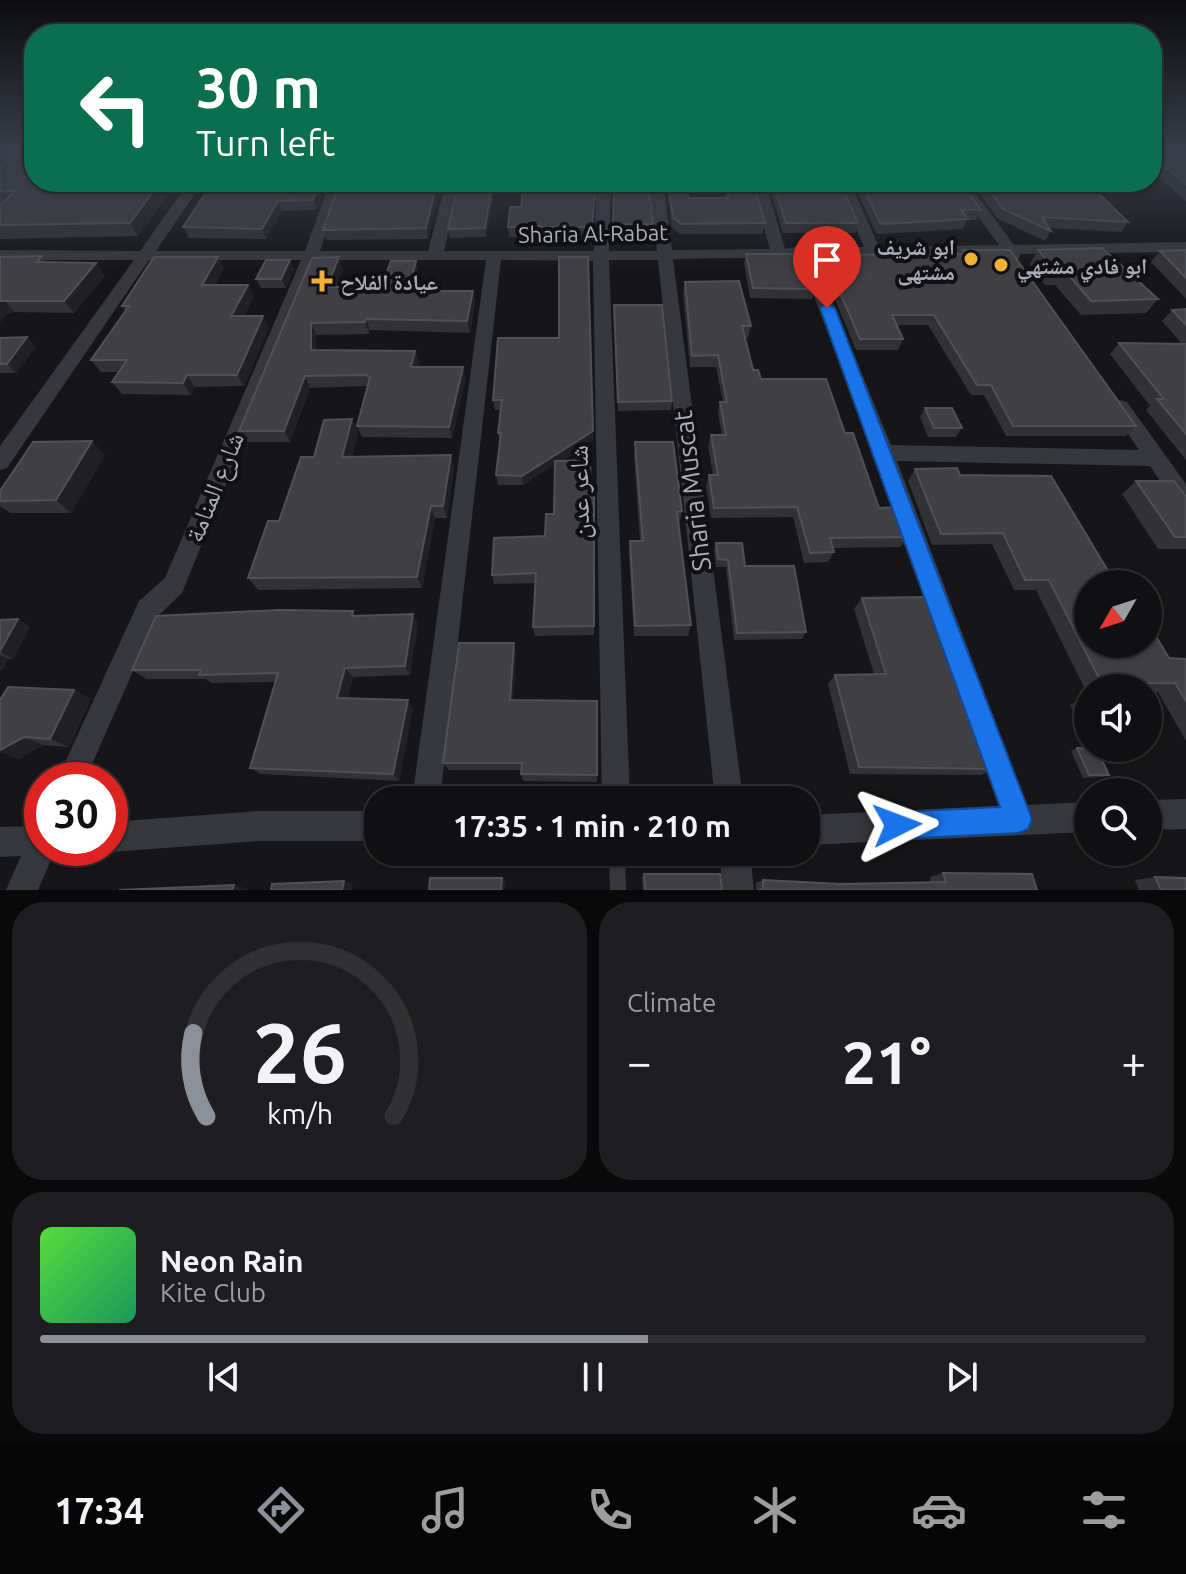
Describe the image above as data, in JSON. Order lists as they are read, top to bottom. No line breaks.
{"streets":{"street":["Sharia Al-Rabat","شارع المنامة","Sharia Muscat","شاعر عدن"]},"crossings":[["Sharia Al-Rabat","شارع المنامة"],["Sharia Al-Rabat","Sharia Muscat"],["Sharia Al-Rabat","شاعر عدن"]],"places":{"other":["ابو شريف مشتهى","ابو فادي مشتهي"],"health":["عيادة الفلاح"]},"north":"bottom left","page":{"turn":["30 m","Turn left"],"limit":"30","trip":"17:35 · 1 min · 210 m","tile":"Climate","heat":["−","21°","+"],"song":["Neon Rain","Kite Club"],"tabs":"17:34","gauge":["26","km/h"]}}
